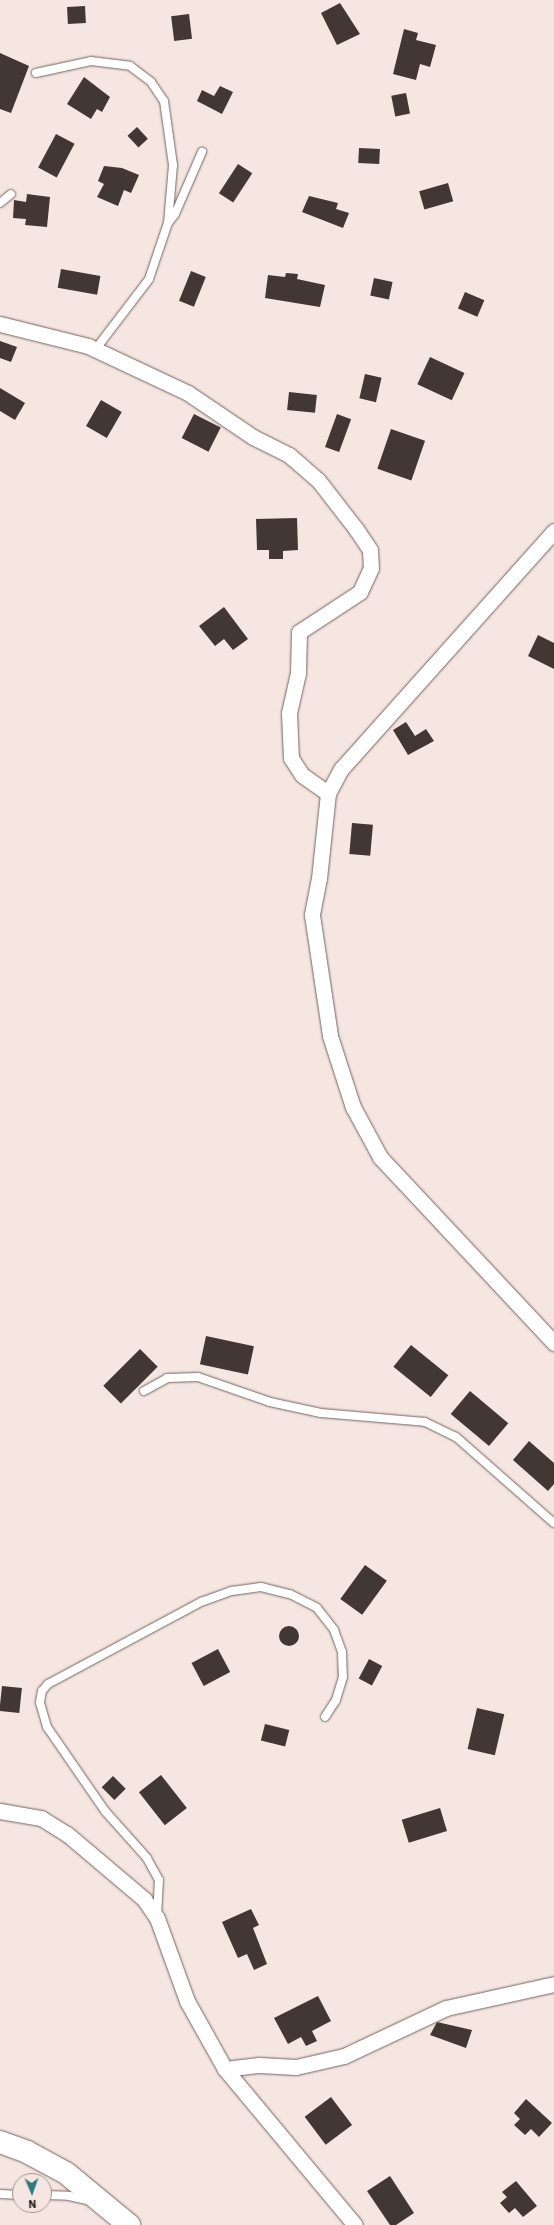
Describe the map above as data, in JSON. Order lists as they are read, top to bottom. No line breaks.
{"north":"bottom"}
